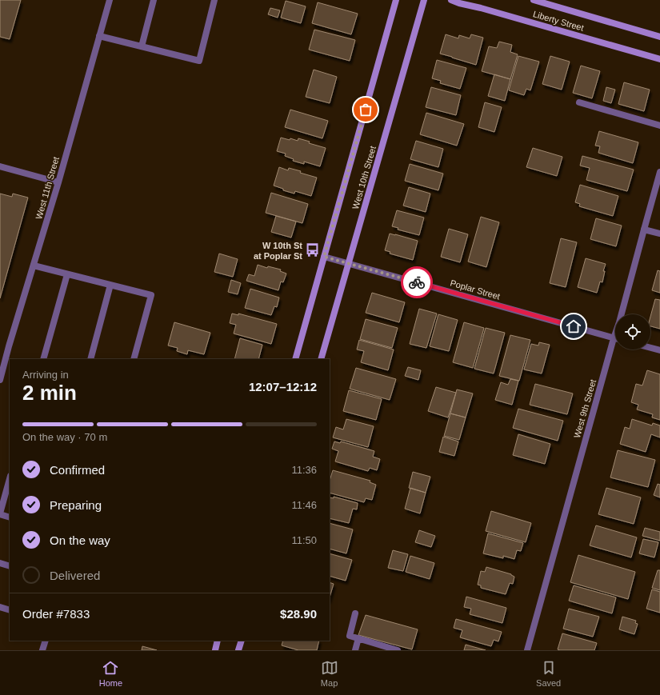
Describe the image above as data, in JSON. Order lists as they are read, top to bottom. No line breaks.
{"streets":{"street":["Liberty Street","West 10th Street","West 11th Street","Poplar Street","West 9th Street"]},"crossings":[["West 10th Street","Poplar Street"],["Poplar Street","West 9th Street"]],"places":{"bus stop":["W 10th St at Poplar St"]},"page":{"heading":["2 min","Arriving in","12:07–12:12"],"panel":["Order #7833","$28.90"],"bar":"On the way · 70 m","list":[["Confirmed","11:36"],["Preparing","11:46"],["On the way","11:50"],"Delivered"],"tabs":["Home","Map","Saved"]}}
